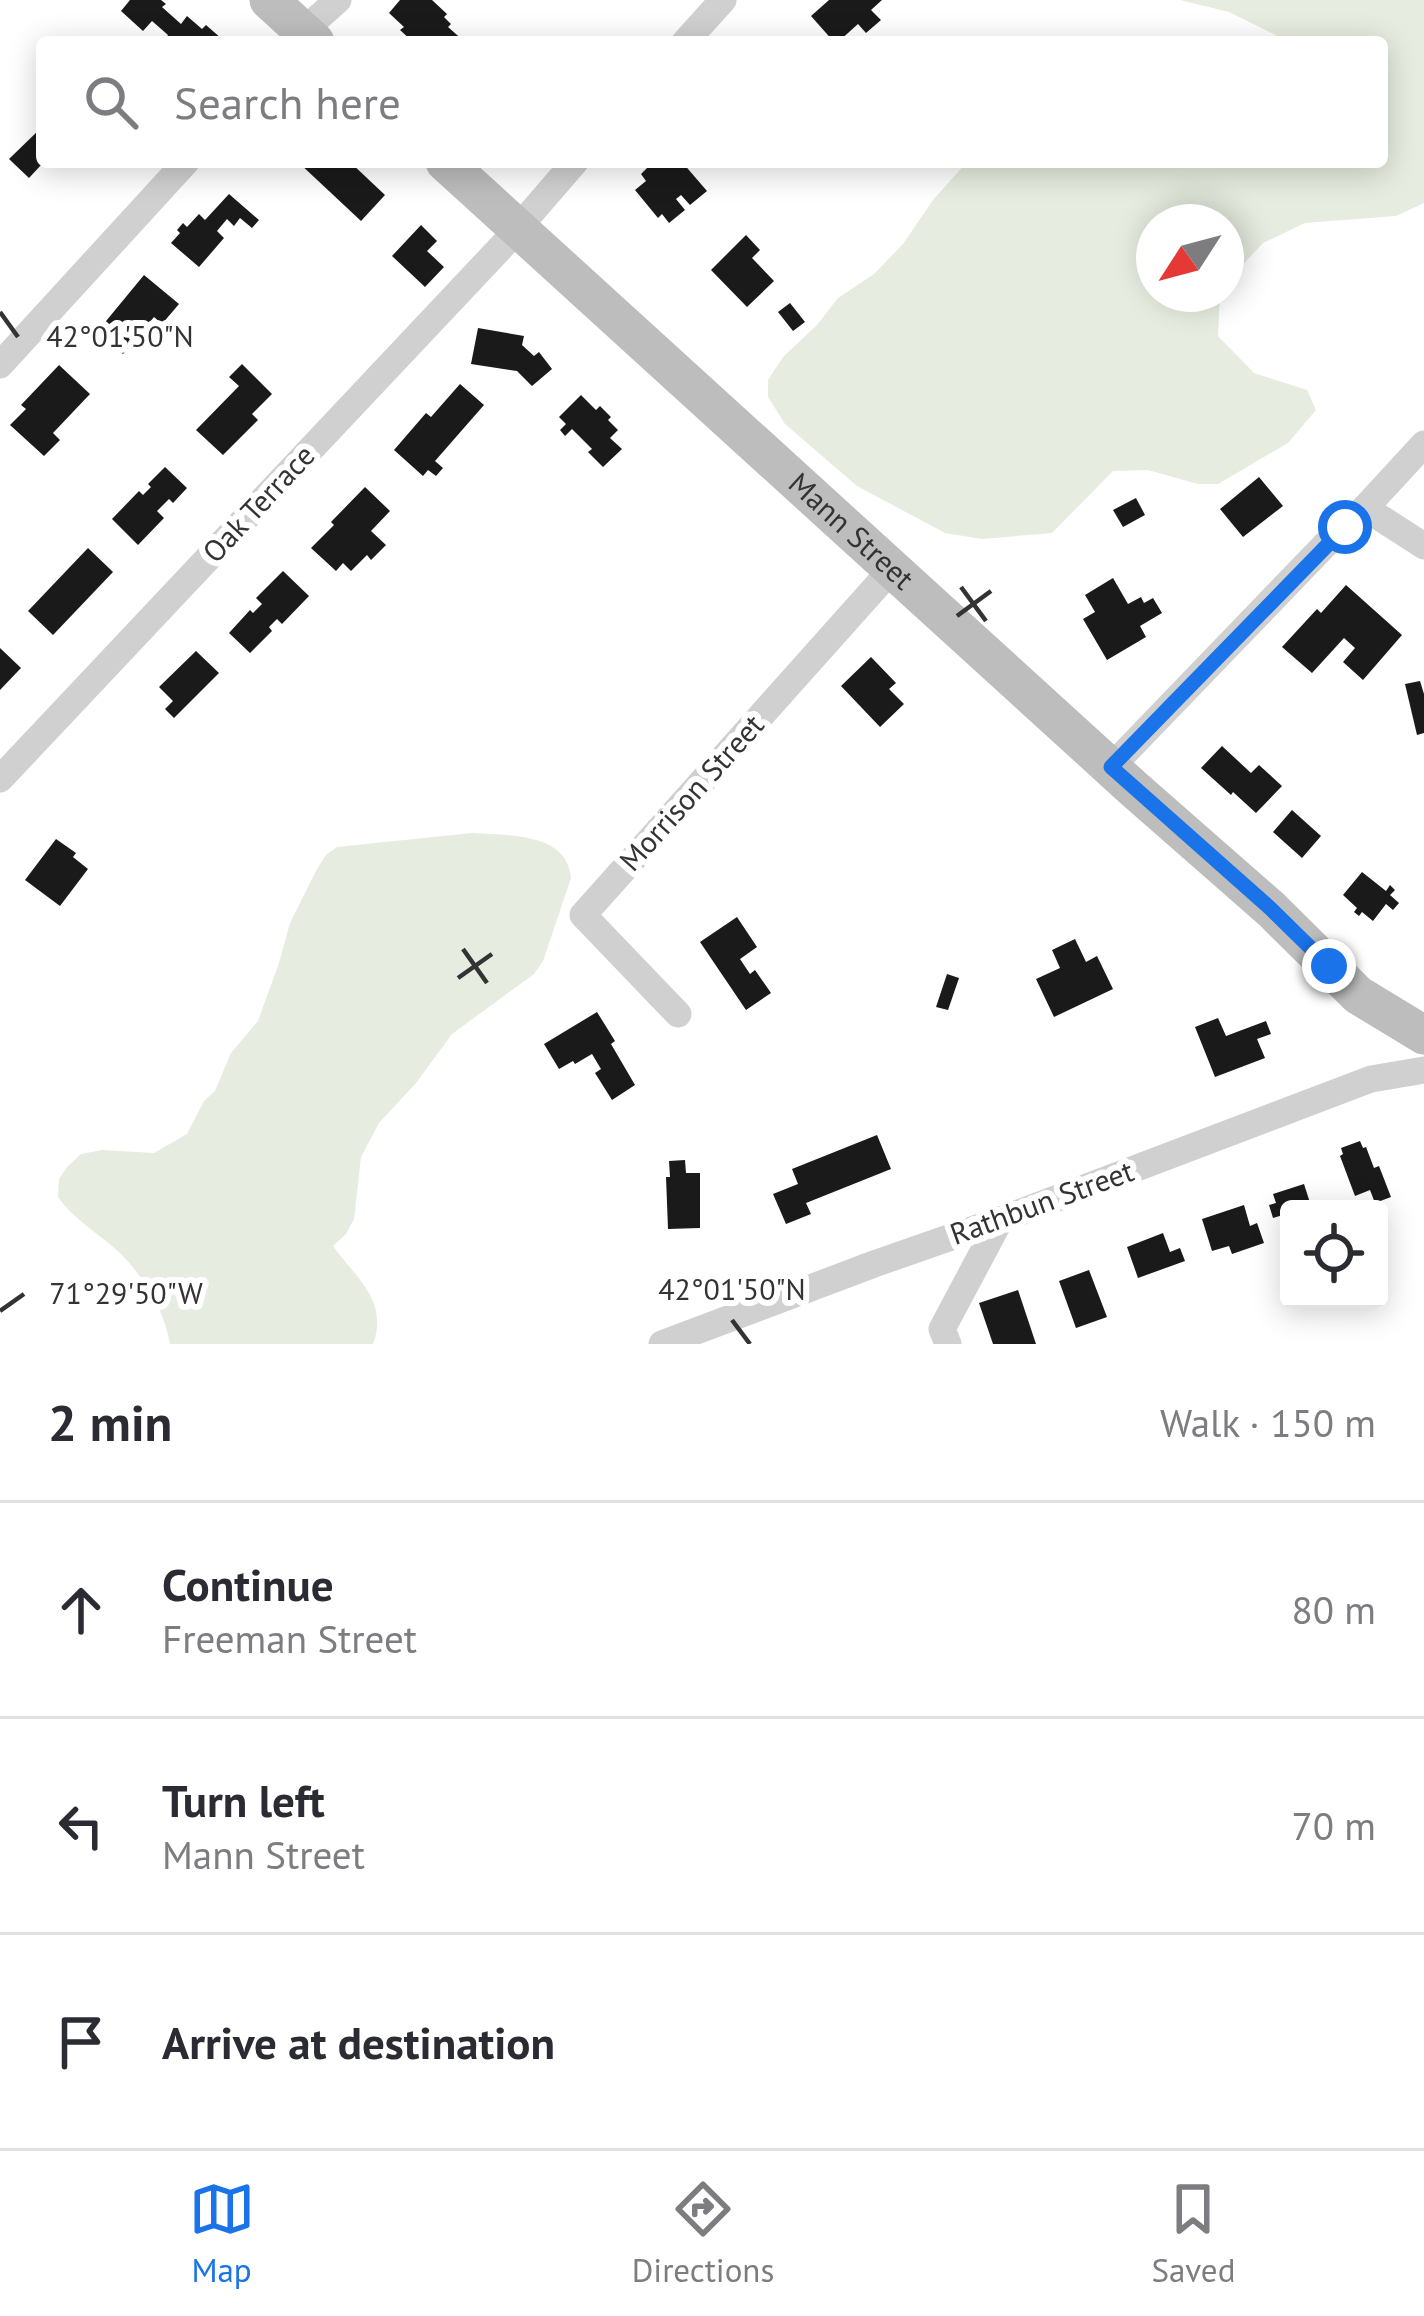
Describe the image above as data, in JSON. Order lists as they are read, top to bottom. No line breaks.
{"streets":{"street":["Oak Terrace","Mann Street","Morrison Street","Rathbun Street"]},"crossings":[["Oak Terrace","Mann Street"],["Mann Street","Morrison Street"]],"north":"bottom left","page":{"search":"Search here","heading":["2 min","Walk · 150 m"],"list":[["Continue","Freeman Street","80 m"],["Turn left","Mann Street","70 m"],"Arrive at destination"],"nav":["Map","Directions","Saved"]},"coordinates":["42°01'50\"N","71°29'50\"W"]}
